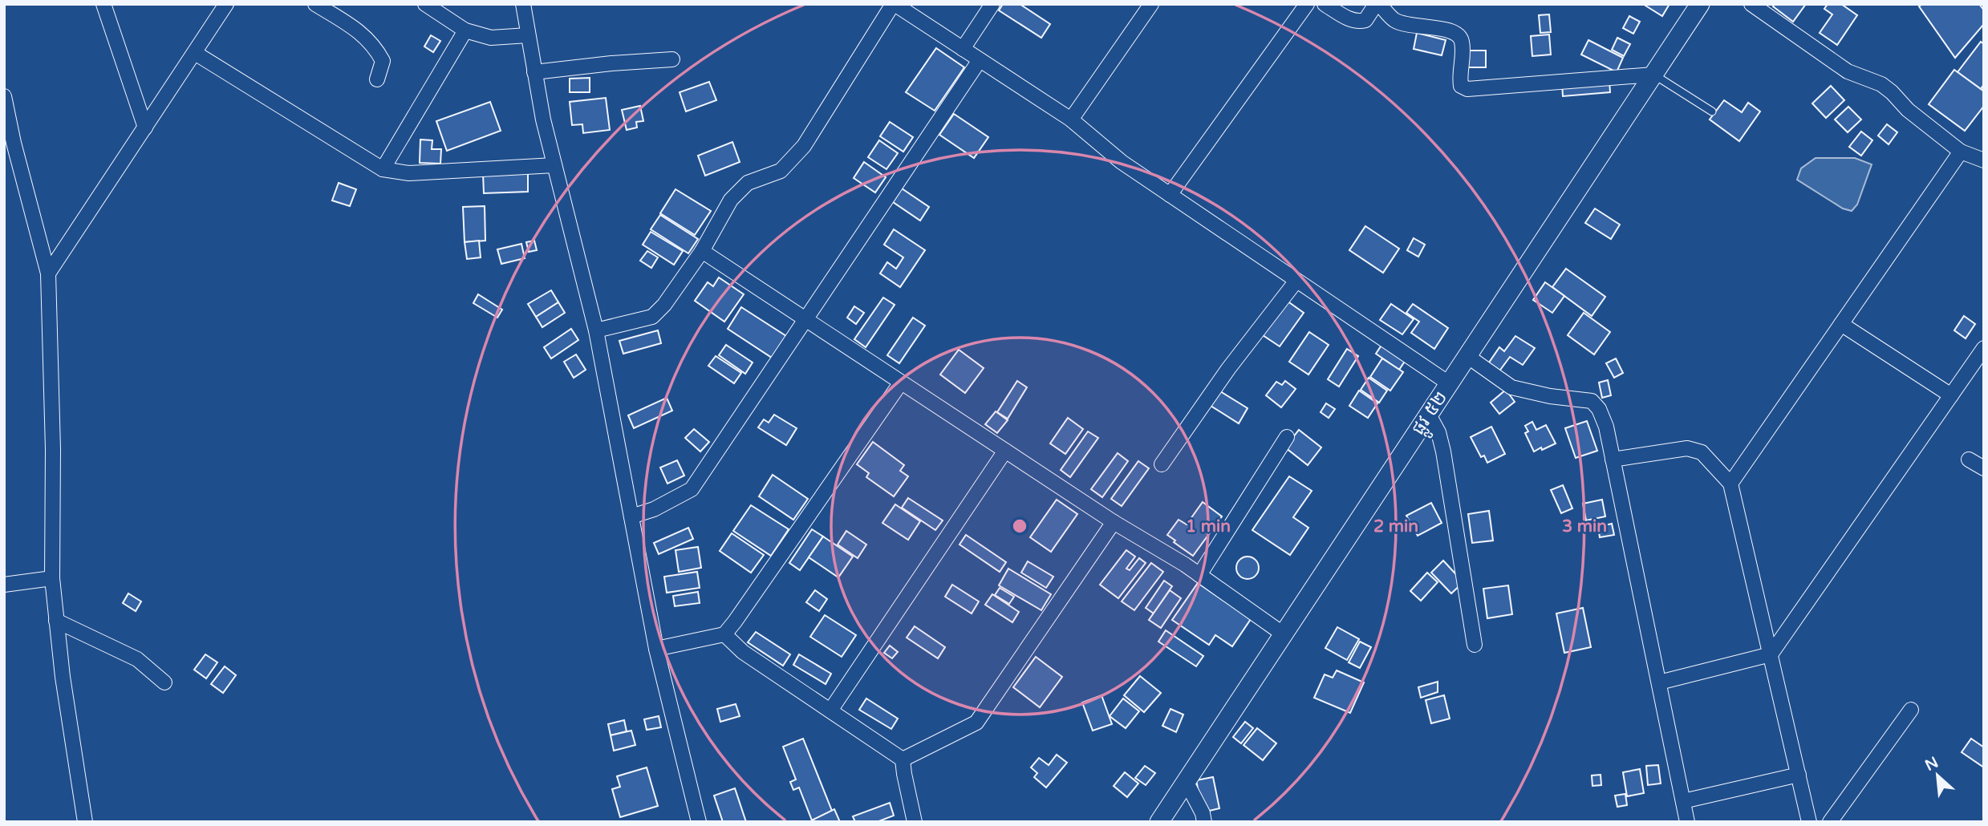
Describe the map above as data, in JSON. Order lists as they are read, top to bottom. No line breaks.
{"streets":{"street":["ផ្លូវ ៥២"]},"north":"top left","rings":["1 min","2 min","3 min"]}
